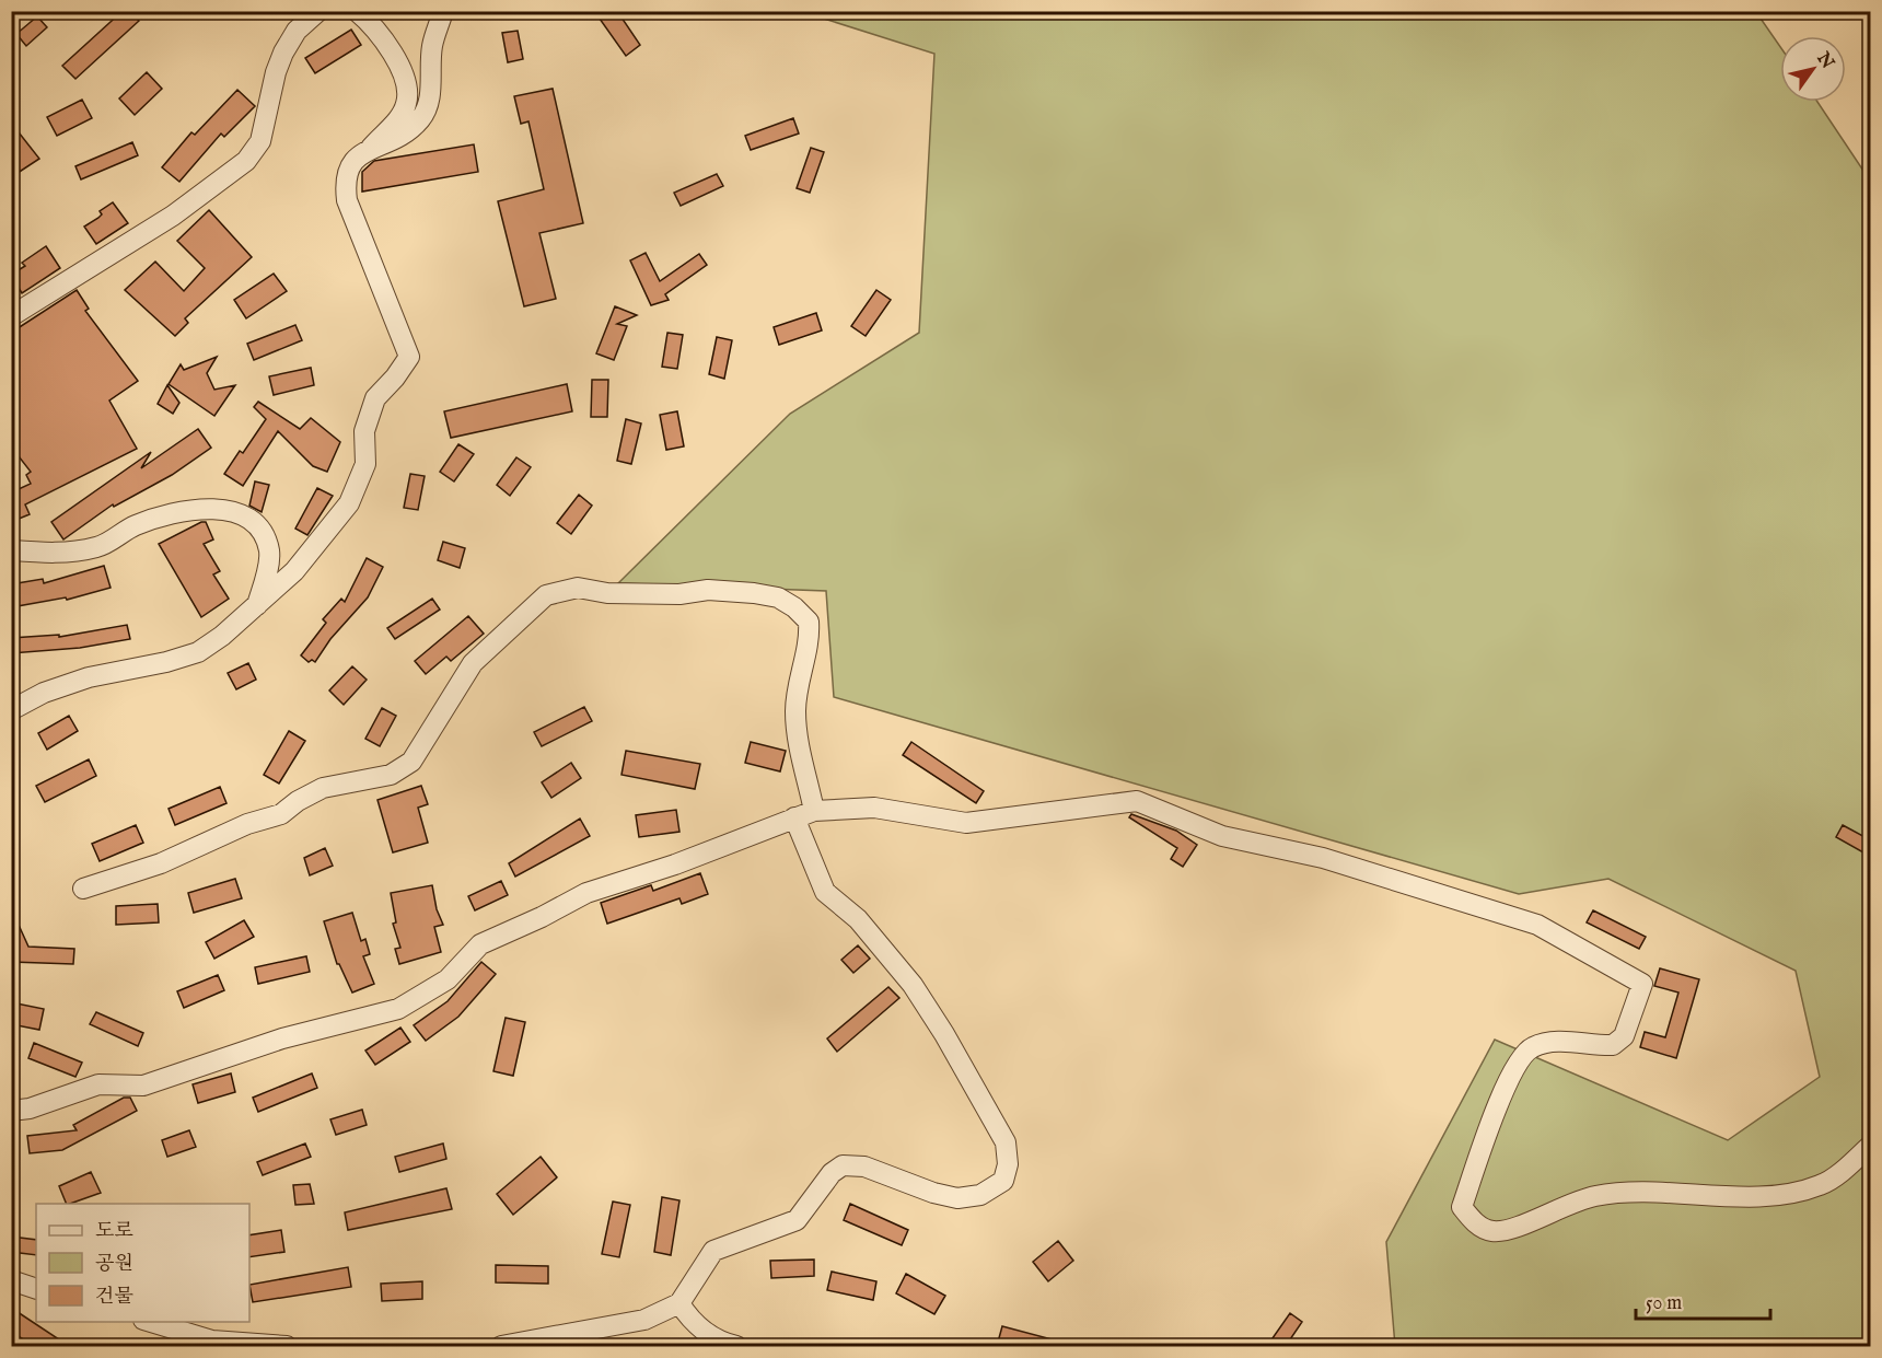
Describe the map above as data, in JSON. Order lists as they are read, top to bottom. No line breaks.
{"legend":["도로","공원","건물"],"scale_bar":"50 m","north":"top right"}
